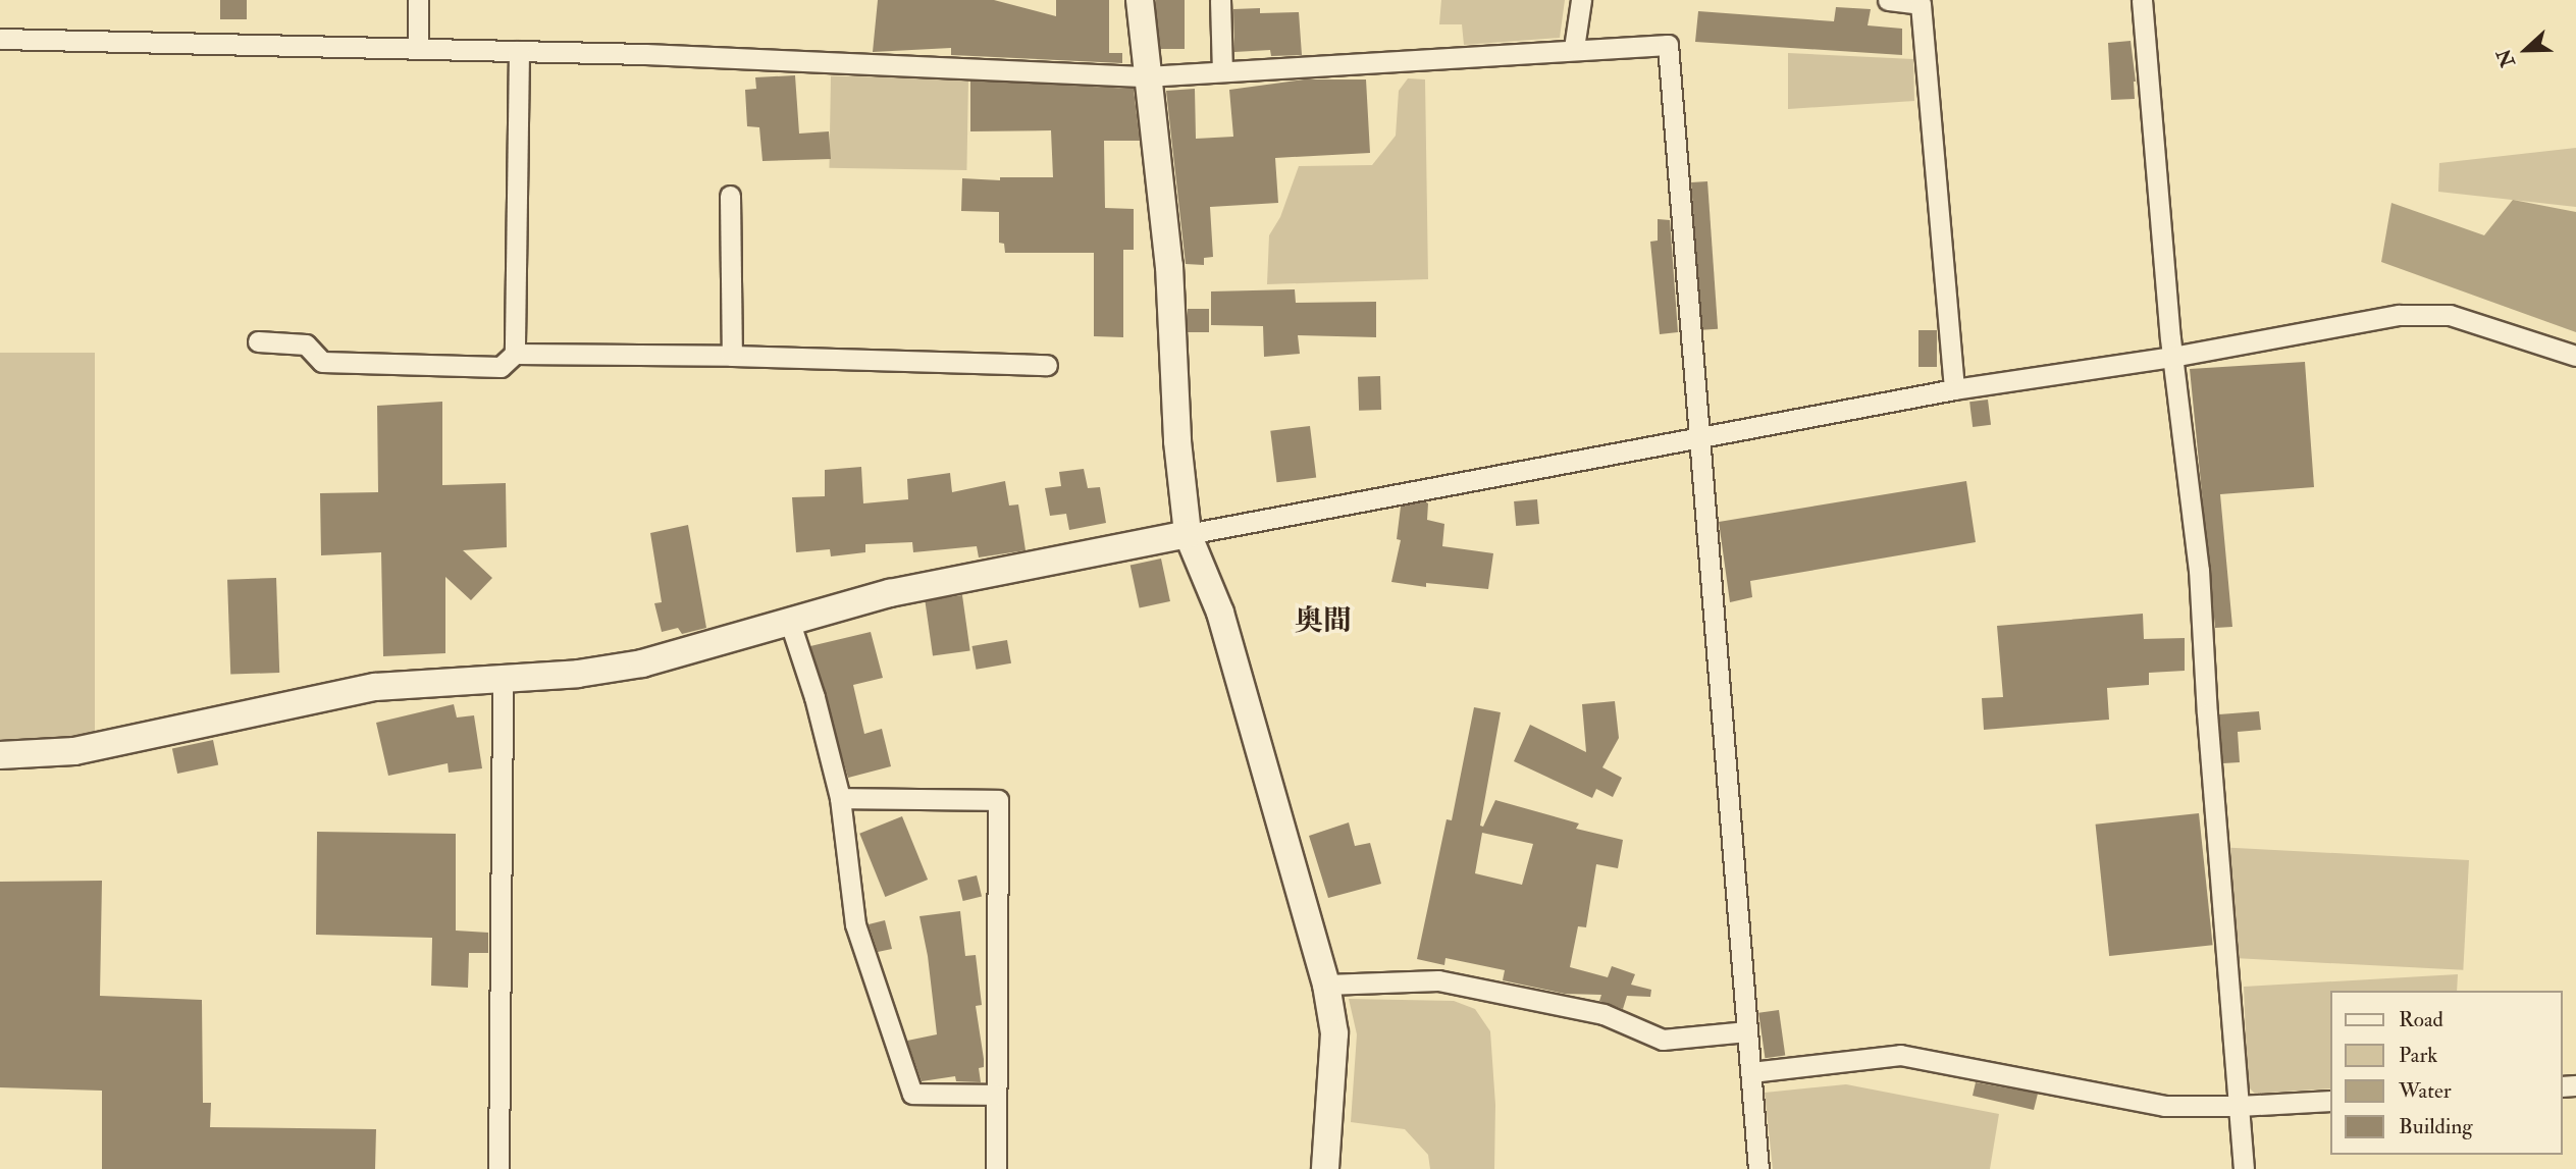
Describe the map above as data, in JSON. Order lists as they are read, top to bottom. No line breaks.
{"districts":["奥間"],"legend":["Road","Park","Water","Building"],"north":"left"}
